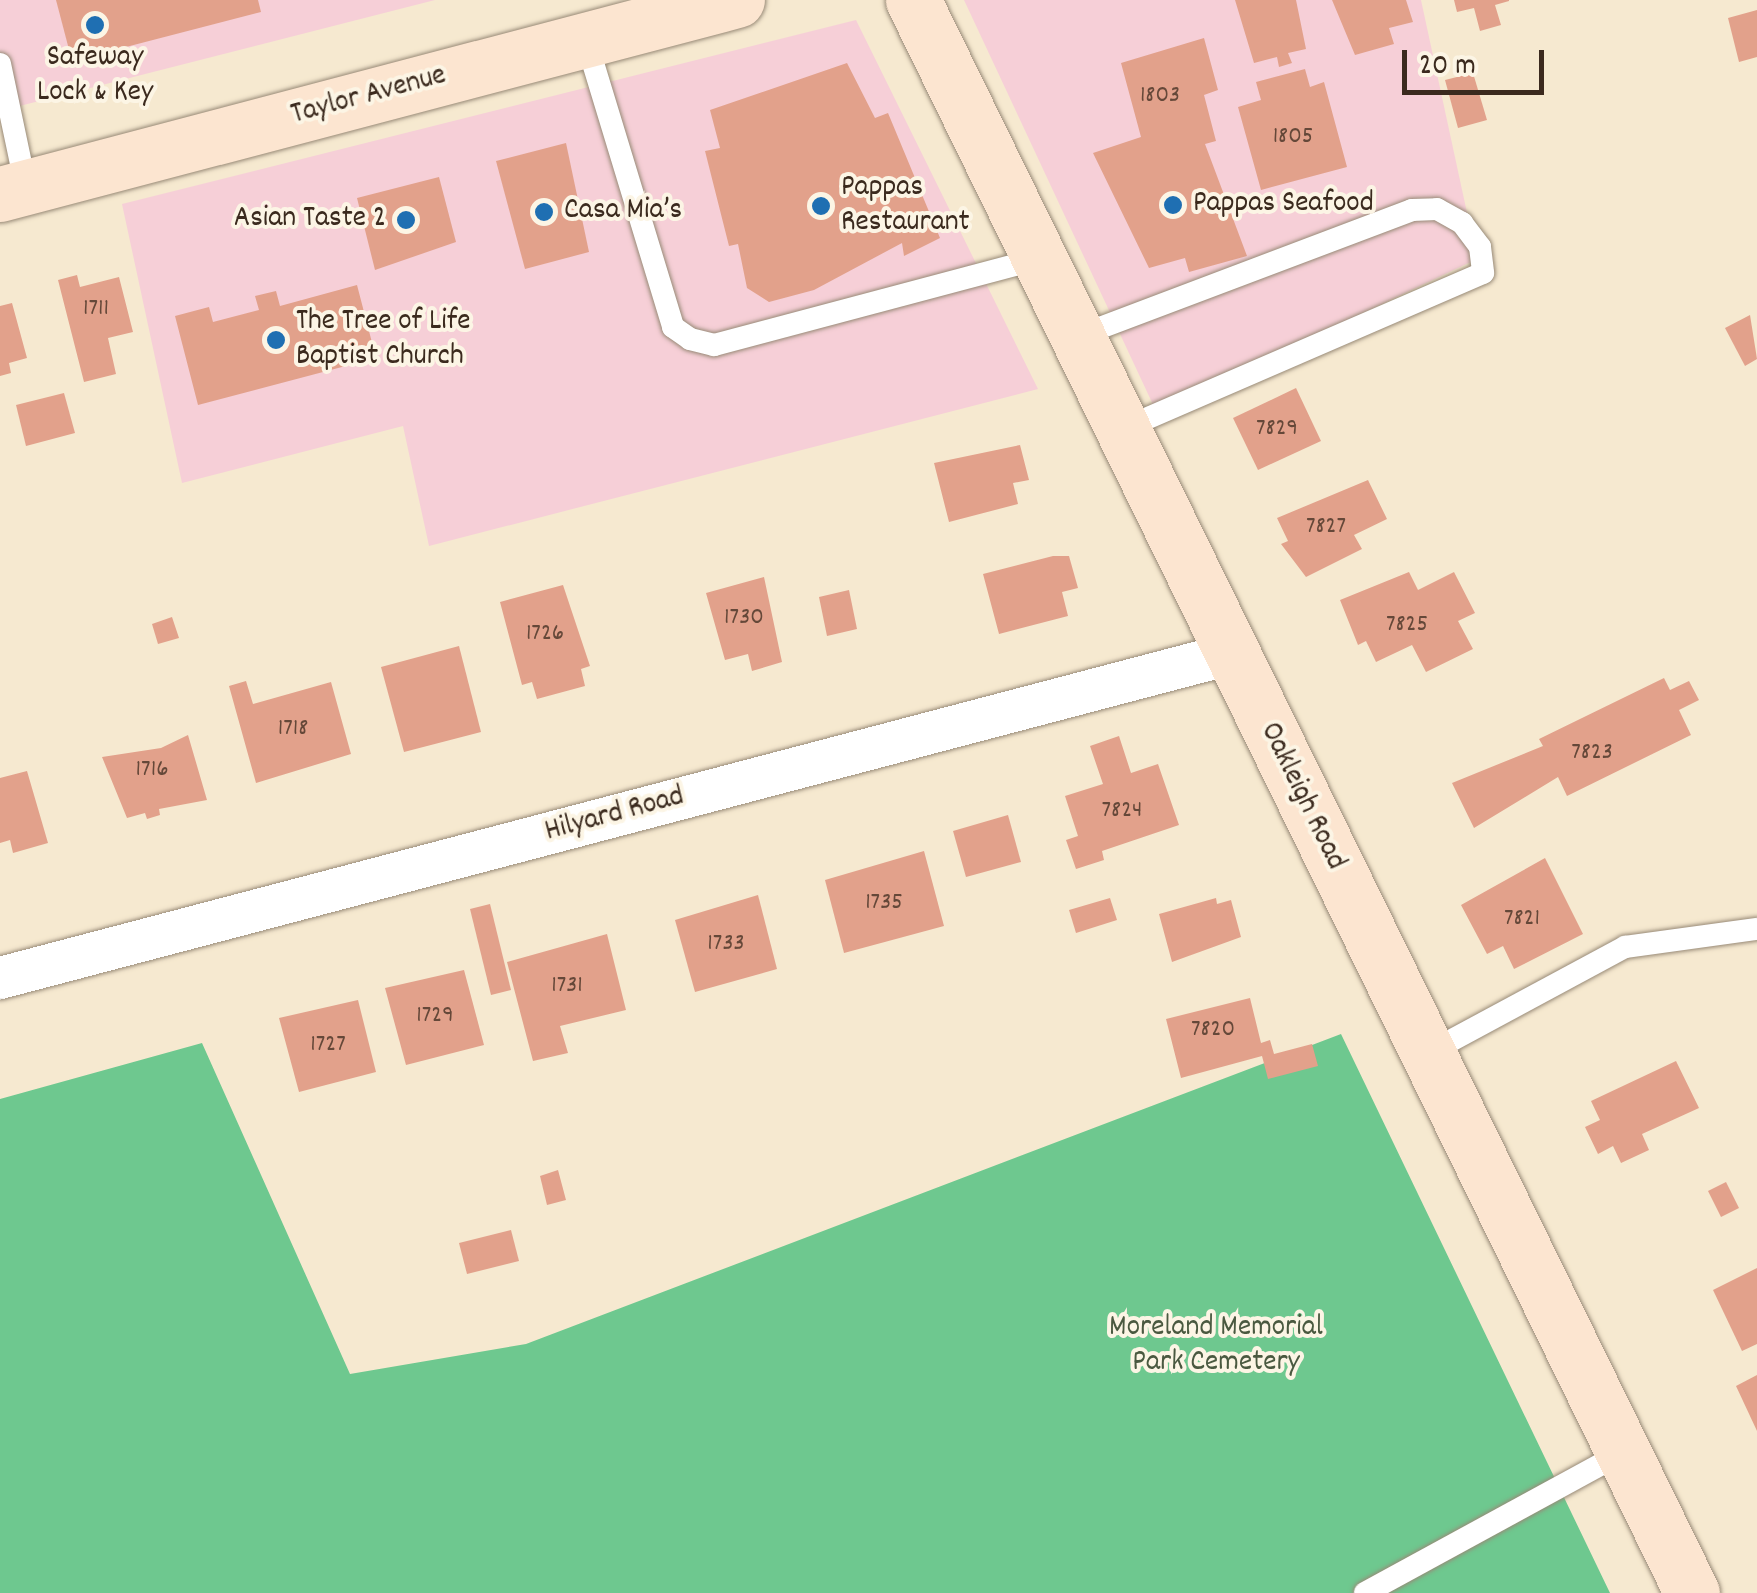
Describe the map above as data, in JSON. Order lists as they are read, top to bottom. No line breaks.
{"streets":{"street":["Taylor Avenue","Oakleigh Road","Hilyard Road"]},"crossings":[["Oakleigh Road","Hilyard Road"]],"parks":["Moreland Memorial Park Cemetery"],"places":["Safeway Lock & Key","Pappas Seafood","Pappas Restaurant","Casa Mia’s","Asian Taste 2","The Tree of Life Baptist Church"],"house_numbers":["1803","1805","1711","7829","7827","1730","7825","1726","1718","7823","1716","7824","1735","7821","1733","1731","1729","7820","1727"],"scale_bar":"20 m"}
